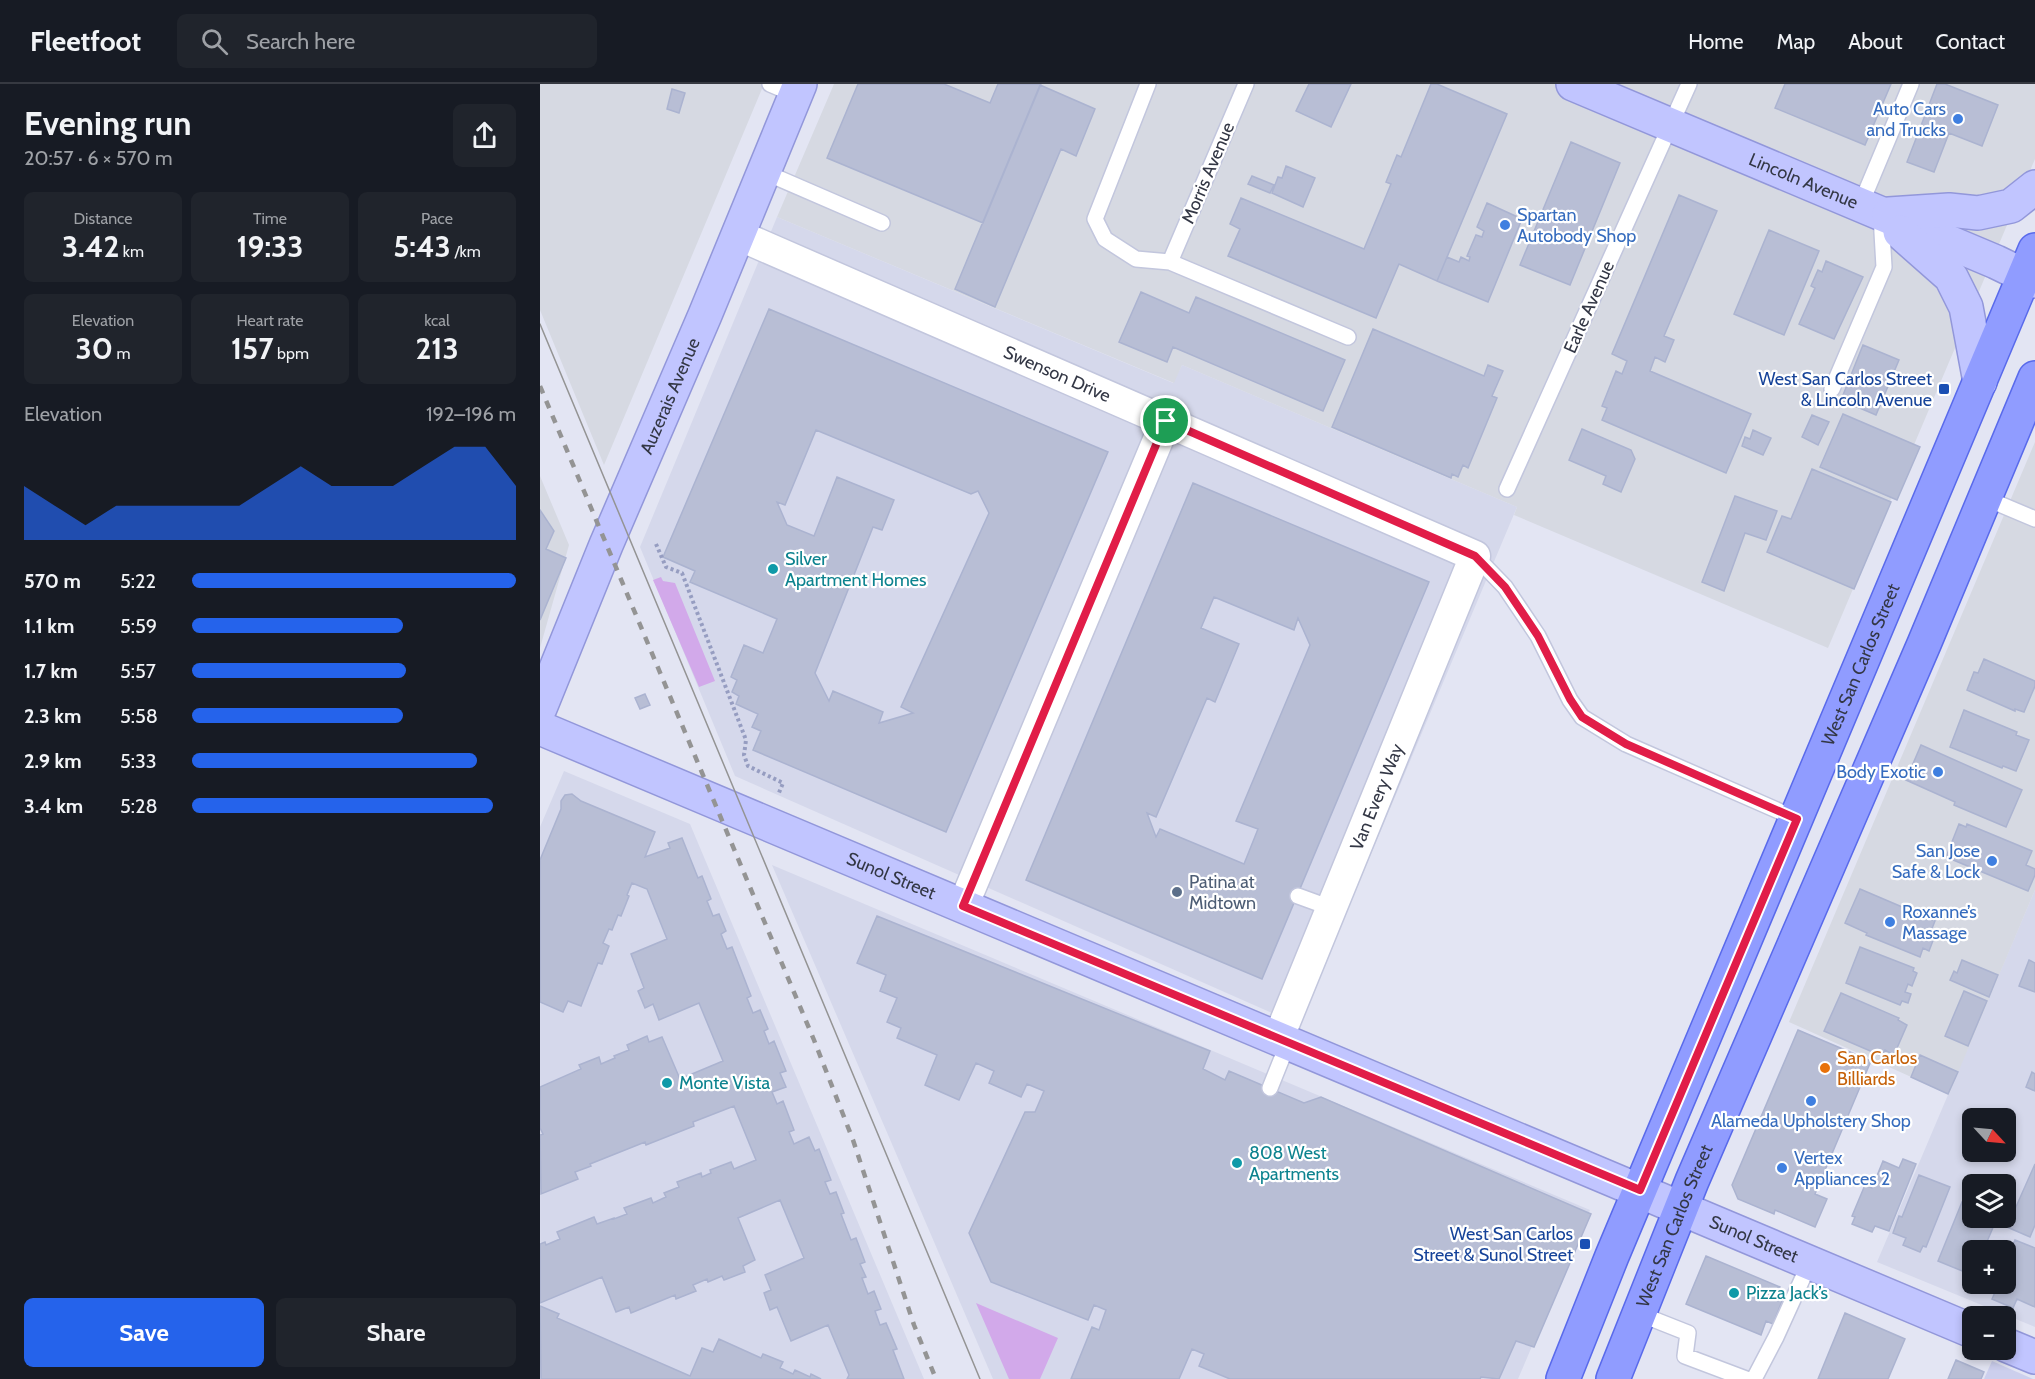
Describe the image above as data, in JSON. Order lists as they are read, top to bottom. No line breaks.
{"streets":{"main road":["West San Carlos Street"],"street":["Lincoln Avenue","Swenson Drive","Auzerais Avenue","Van Every Way","Sunol Street"],"lane":["Morris Avenue","Earle Avenue"]},"crossings":[["Lincoln Avenue","Earle Avenue"],["Lincoln Avenue","West San Carlos Street"],["Swenson Drive","Auzerais Avenue"],["Swenson Drive","Van Every Way"],["West San Carlos Street","Sunol Street"],["Van Every Way","Sunol Street"]],"places":{"other":["Auto Cars and Trucks","Spartan Autobody Shop","Silver Apartment Homes","Body Exotic","San Jose Safe & Lock","Patina at Midtown","Roxanne’s Massage","San Carlos Billiards","Monte Vista","Alameda Upholstery Shop","808 West Apartments","Vertex Appliances 2","Pizza Jack’s"],"transit":["West San Carlos Street & Lincoln Avenue","West San Carlos Street & Sunol Street"]},"north":"bottom right","page":{"header":"Fleetfoot","search":"Search here","nav":["Home","Map","About","Contact"],"heading":["Evening run","20:57 · 6 × 570 m"],"stats":[["Distance","3.42 km"],["Time","19:33"],["Pace","5:43 /km"],["Elevation","30 m"],["Heart rate","157 bpm"],["kcal","213"]],"chart":["Elevation","192–196 m"],"list":[{"name":"570 m","note":"5:22"},{"name":"1.1 km","note":"5:59"},{"name":"1.7 km","note":"5:57"},{"name":"2.3 km","note":"5:58"},{"name":"2.9 km","note":"5:33"},{"name":"3.4 km","note":"5:28"}],"map_buttons":["+","−"],"buttons":["Save","Share"]}}
